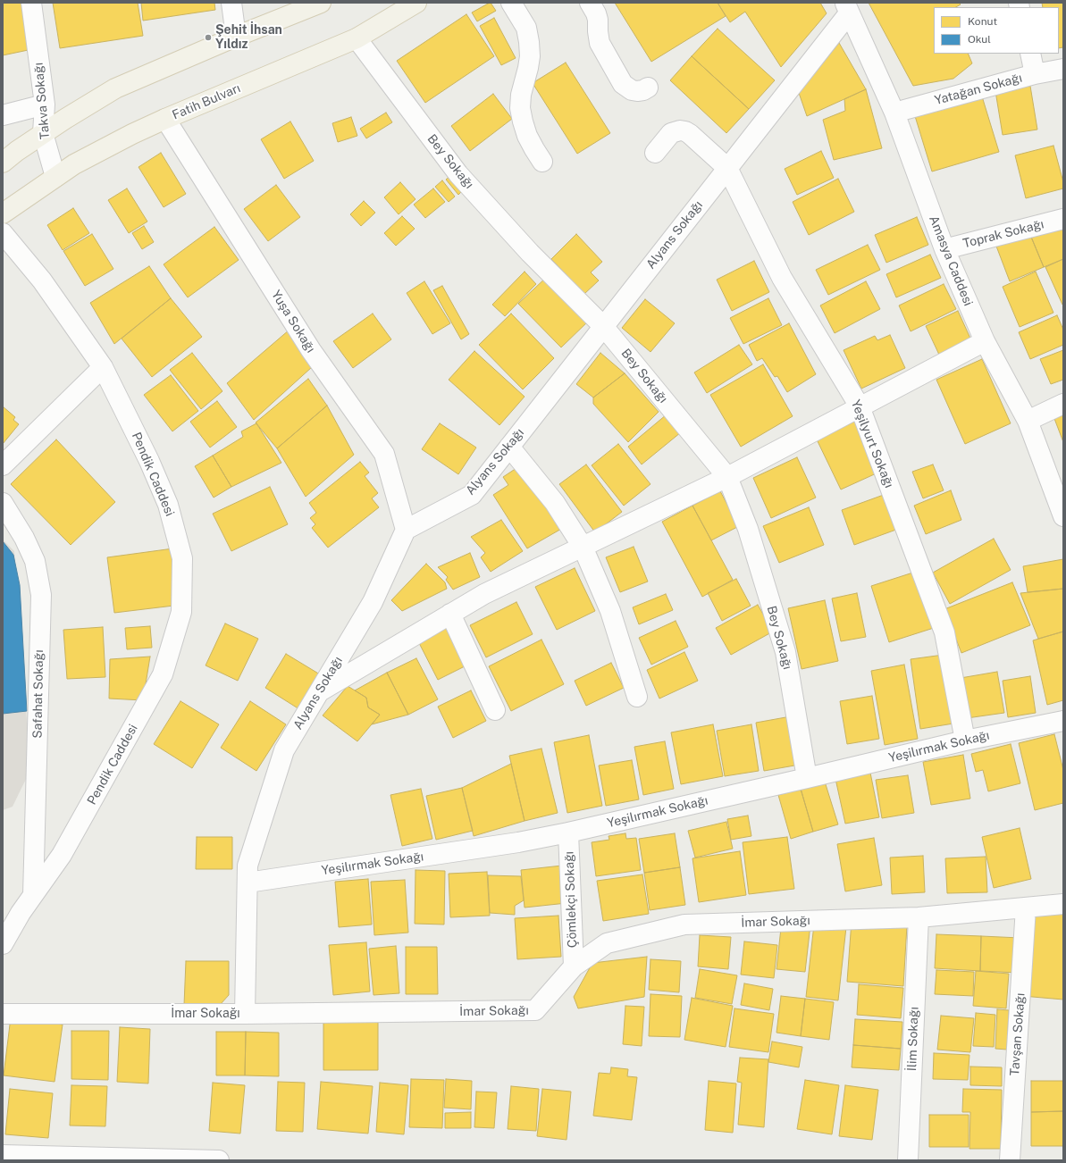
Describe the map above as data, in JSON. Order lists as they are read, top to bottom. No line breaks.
{"streets":{"main road":["Fatih Bulvarı"],"street":["Yatağan Sokağı","Takva Sokağı","Bey Sokağı","Toprak Sokağı","Alyans Sokağı","Amasya Caddesi","Yuşa Sokağı","Yeşilyurt Sokağı","Pendik Caddesi","Safahat Sokağı","Yeşilırmak Sokağı","Çömlekçi Sokağı","İmar Sokağı","Tavşan Sokağı","İlim Sokağı"]},"crossings":[["Yatağan Sokağı","Amasya Caddesi"],["Takva Sokağı","Fatih Bulvarı"],["Fatih Bulvarı","Bey Sokağı"],["Fatih Bulvarı","Yuşa Sokağı"],["Bey Sokağı","Alyans Sokağı"],["Bey Sokağı","Yeşilırmak Sokağı"],["Toprak Sokağı","Amasya Caddesi"],["Alyans Sokağı","Amasya Caddesi"],["Alyans Sokağı","Yuşa Sokağı"],["Alyans Sokağı","Yeşilyurt Sokağı"],["Alyans Sokağı","Yeşilırmak Sokağı"],["Alyans Sokağı","İmar Sokağı"],["Yeşilyurt Sokağı","Yeşilırmak Sokağı"],["Pendik Caddesi","Safahat Sokağı"],["Yeşilırmak Sokağı","Çömlekçi Sokağı"],["Çömlekçi Sokağı","İmar Sokağı"],["İmar Sokağı","Tavşan Sokağı"],["İmar Sokağı","İlim Sokağı"]],"places":["Şehit İhsan Yıldız"],"legend":["Konut","Okul"]}
